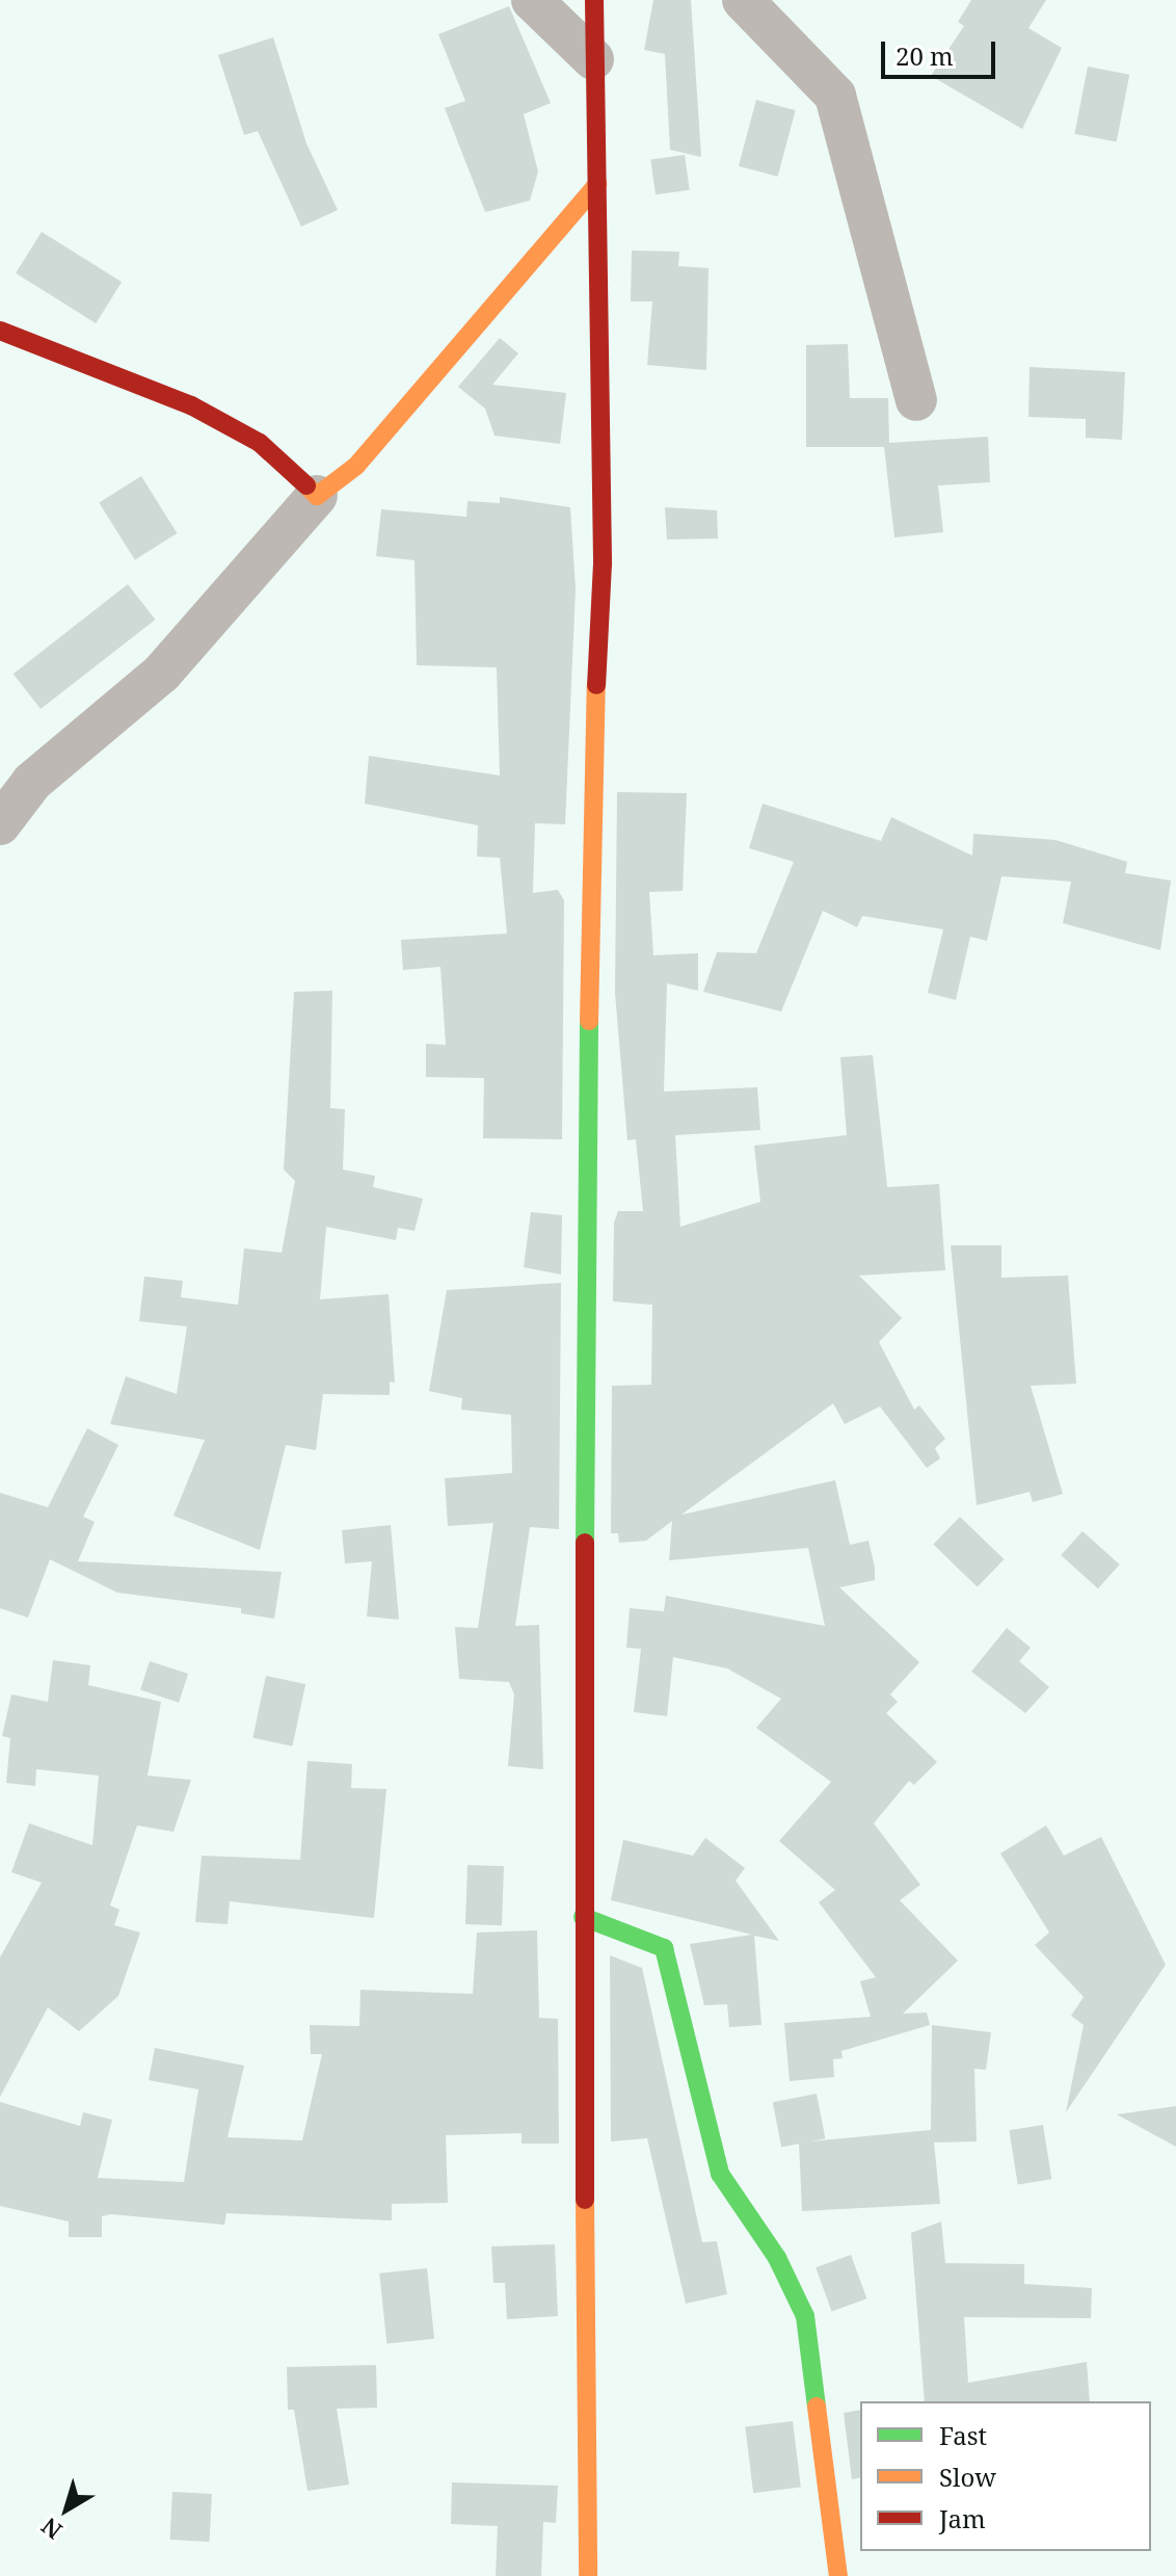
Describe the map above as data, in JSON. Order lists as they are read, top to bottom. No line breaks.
{"legend":["Fast","Slow","Jam"],"scale_bar":"20 m","north":"bottom left"}
